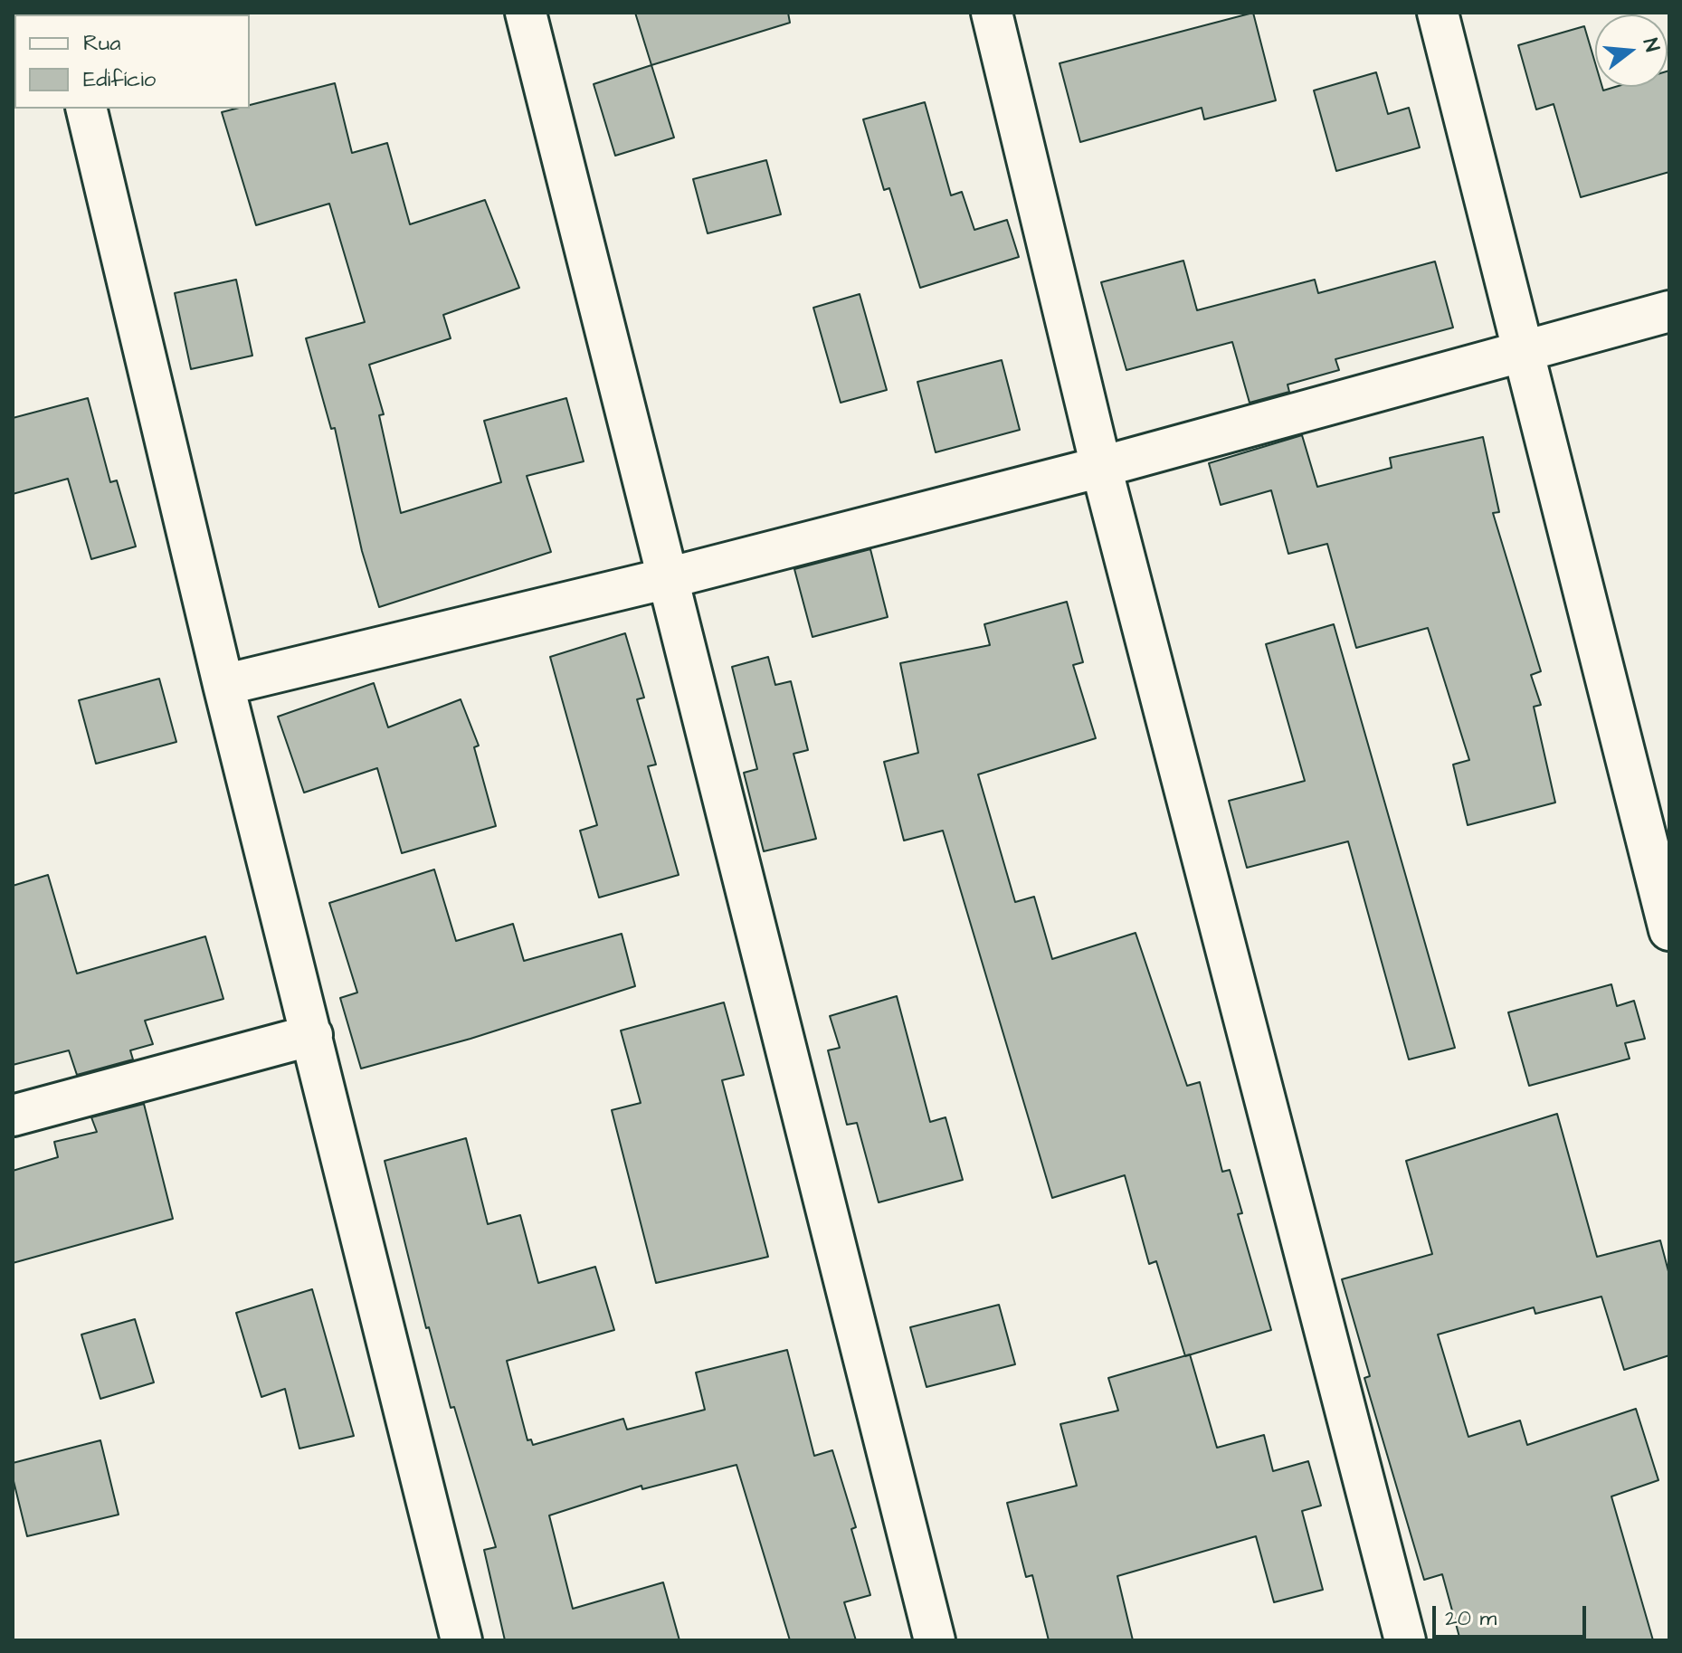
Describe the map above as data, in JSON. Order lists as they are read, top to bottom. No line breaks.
{"legend":["Rua","Edifício"],"scale_bar":"20 m","north":"right"}
